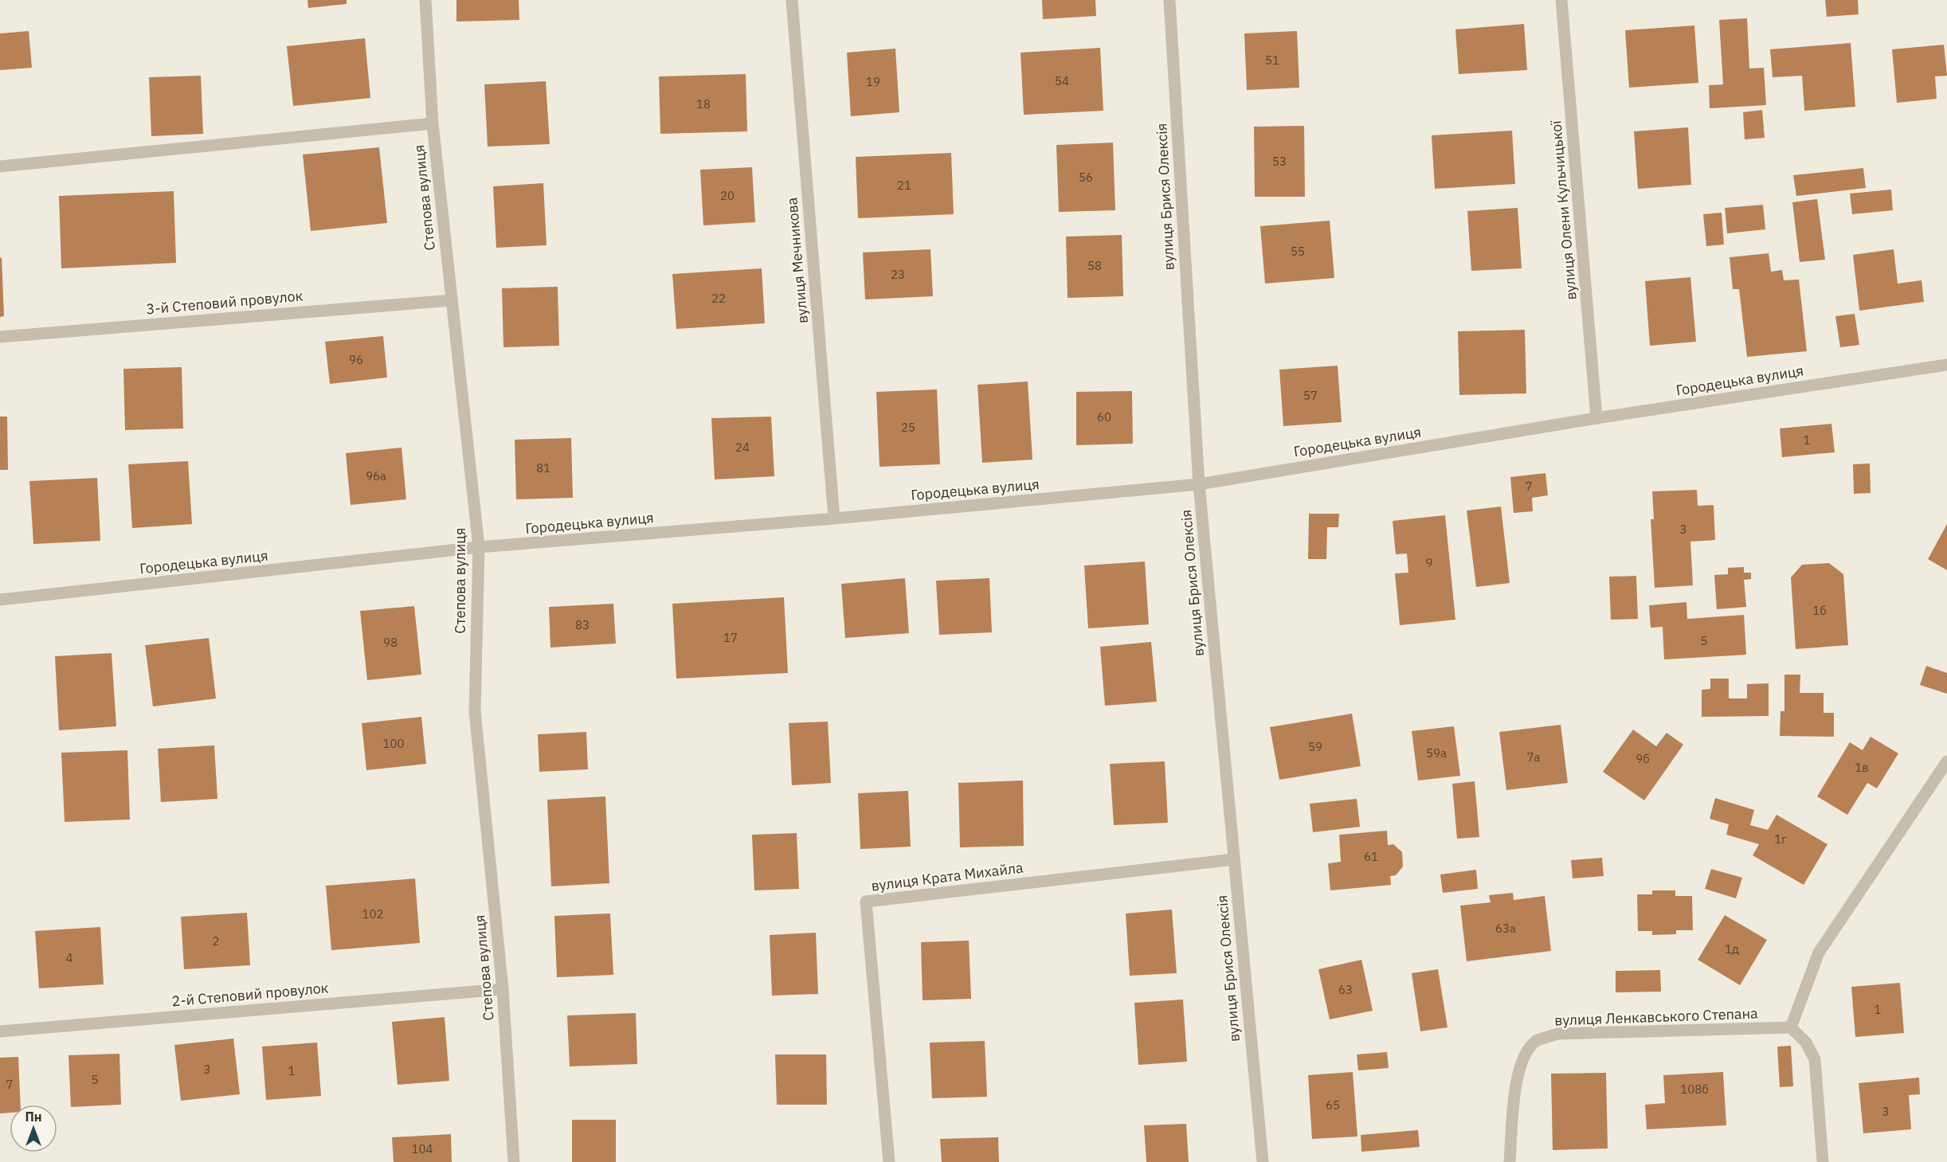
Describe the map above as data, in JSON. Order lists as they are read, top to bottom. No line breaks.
{"streets":{"street":["вулиця Брися Олексія","Степова вулиця","вулиця Олени Кульчицької","вулиця Мечникова","3-й Степовий провулок","Городецька вулиця","вулиця Крата Михайла","2-й Степовий провулок","вулиця Ленкавського Степана"]},"crossings":[["вулиця Брися Олексія","Городецька вулиця"],["вулиця Брися Олексія","вулиця Крата Михайла"],["Степова вулиця","3-й Степовий провулок"],["Степова вулиця","Городецька вулиця"],["Степова вулиця","2-й Степовий провулок"],["вулиця Олени Кульчицької","Городецька вулиця"],["вулиця Мечникова","Городецька вулиця"]],"house_numbers":["51","54","19","18","53","56","21","20","55","58","23","22","96","57","60","25","1","24","81","96а","7","3","9","1б","83","17","5","98","100","59","59а","7а","9б","1в","1г","61","102","63а","2","1д","4","63","1","3","1","5","7","108б","65","3","104"],"north":"top"}
